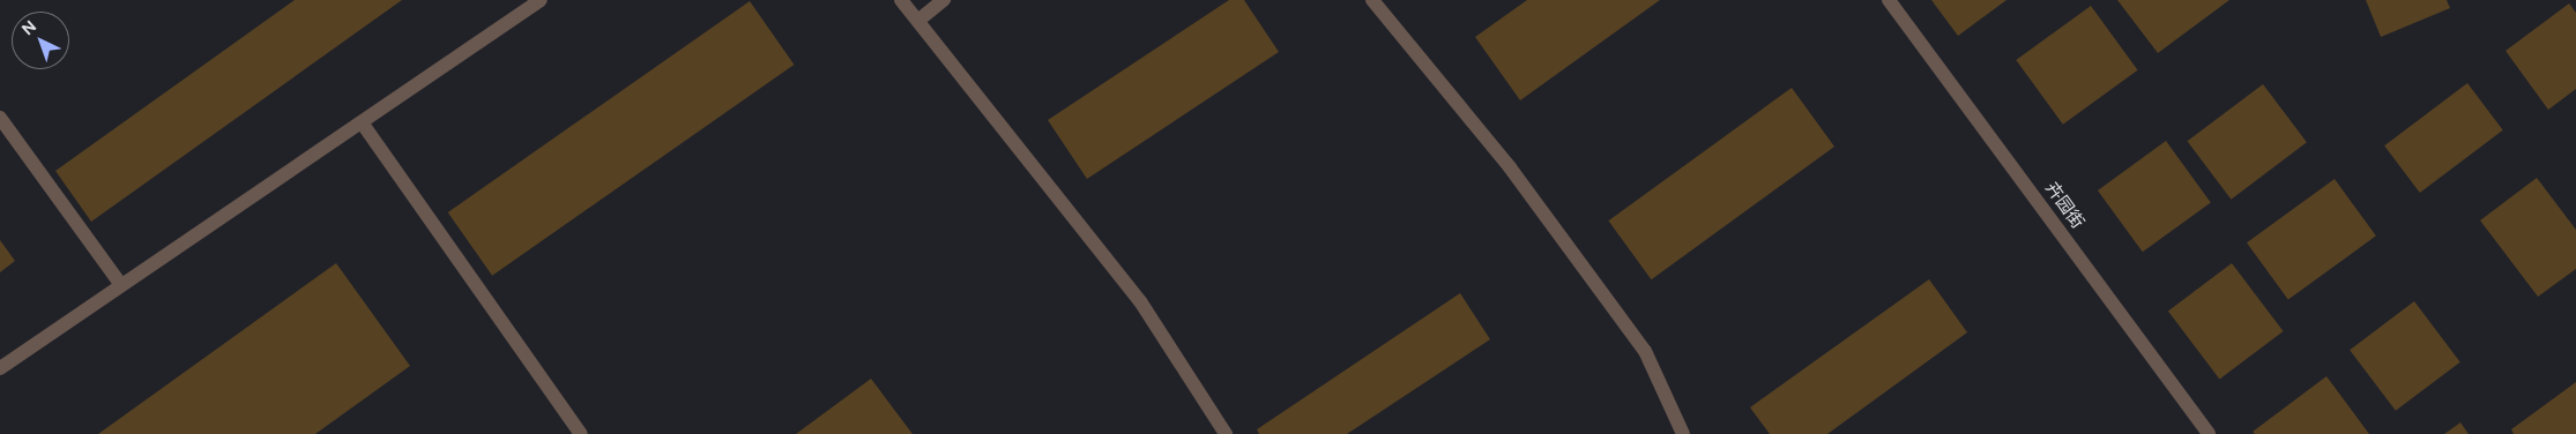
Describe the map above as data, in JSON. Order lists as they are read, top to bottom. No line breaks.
{"streets":{"street":["卉园街"]},"north":"top left"}
